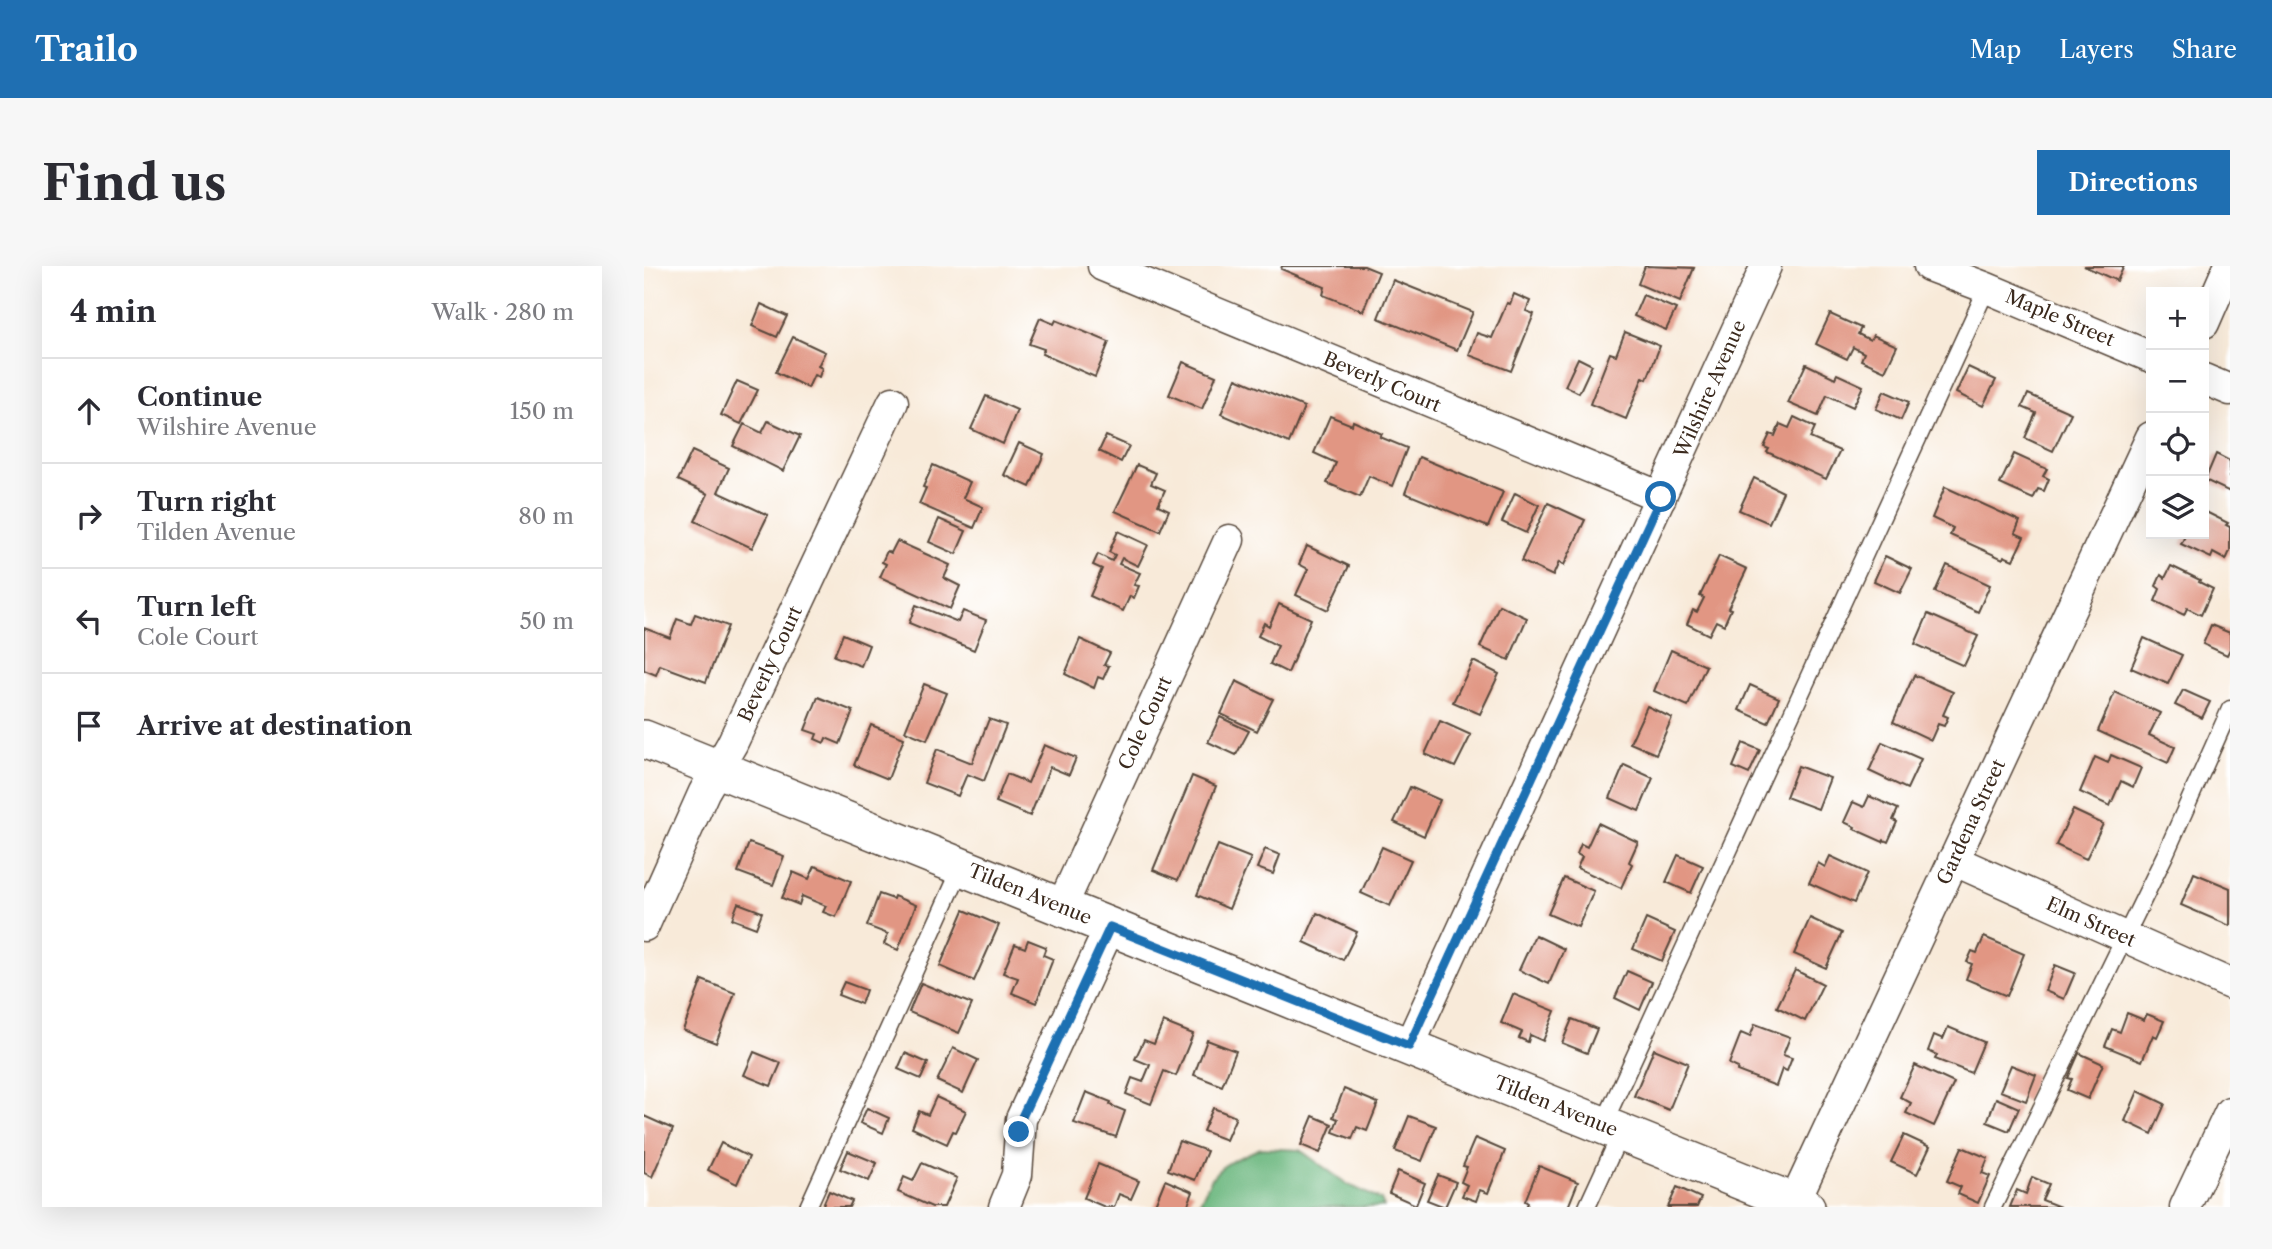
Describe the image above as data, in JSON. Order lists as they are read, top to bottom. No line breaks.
{"streets":{"street":["Maple Street","Beverly Court","Wilshire Avenue","Cole Court","Gardena Street","Tilden Avenue","Elm Street"]},"crossings":[["Beverly Court","Wilshire Avenue"],["Beverly Court","Tilden Avenue"],["Wilshire Avenue","Tilden Avenue"],["Cole Court","Tilden Avenue"],["Gardena Street","Tilden Avenue"],["Gardena Street","Elm Street"]],"page":{"header":"Trailo","nav":["Map","Layers","Share"],"buttons":"Directions","title":"Find us","heading":["4 min","Walk · 280 m"],"map_buttons":["+","−"],"list":[["Continue","Wilshire Avenue","150 m"],["Turn right","Tilden Avenue","80 m"],["Turn left","Cole Court","50 m"],"Arrive at destination"]}}
